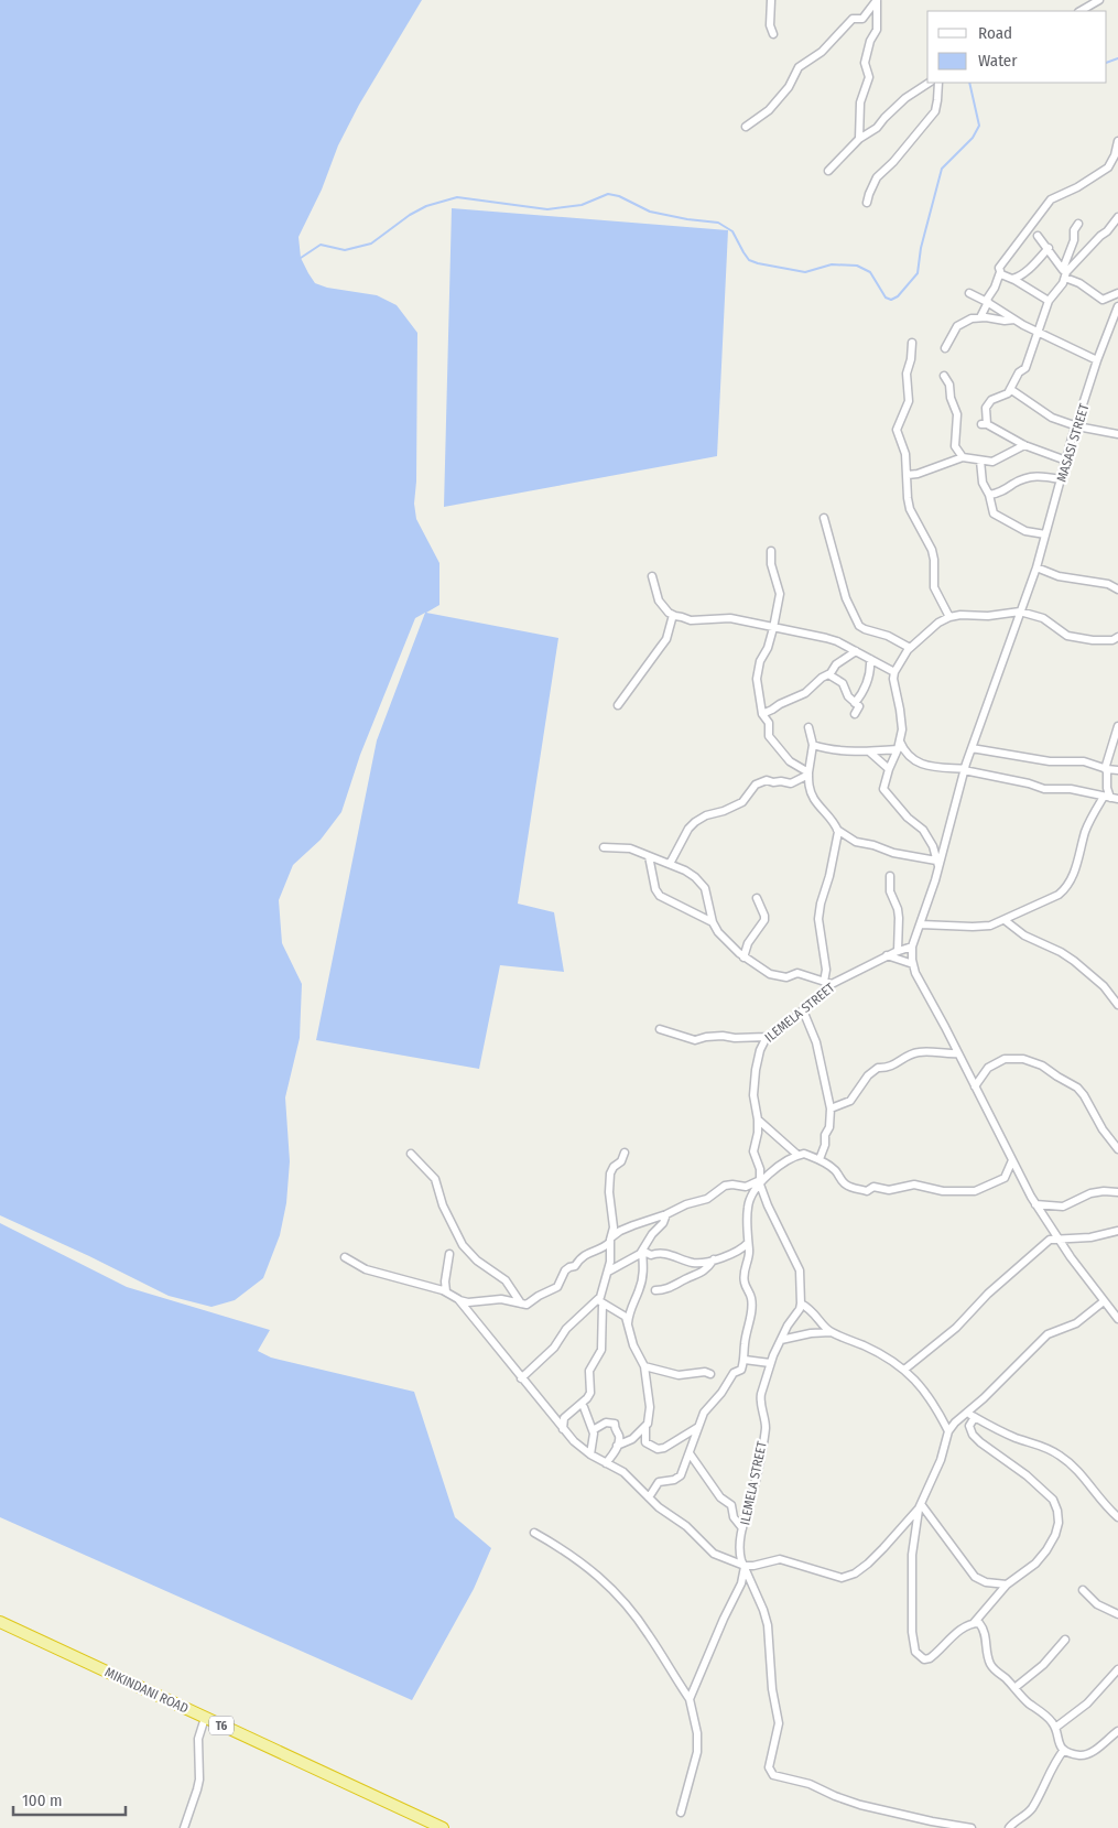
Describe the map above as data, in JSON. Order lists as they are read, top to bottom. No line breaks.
{"streets":{"highway":["MIKINDANI ROAD","T6"],"street":["MASASI STREET","ILEMELA STREET"]},"crossings":[["MASASI STREET","ILEMELA STREET"]],"legend":["Road","Water"],"scale_bar":"100 m"}
